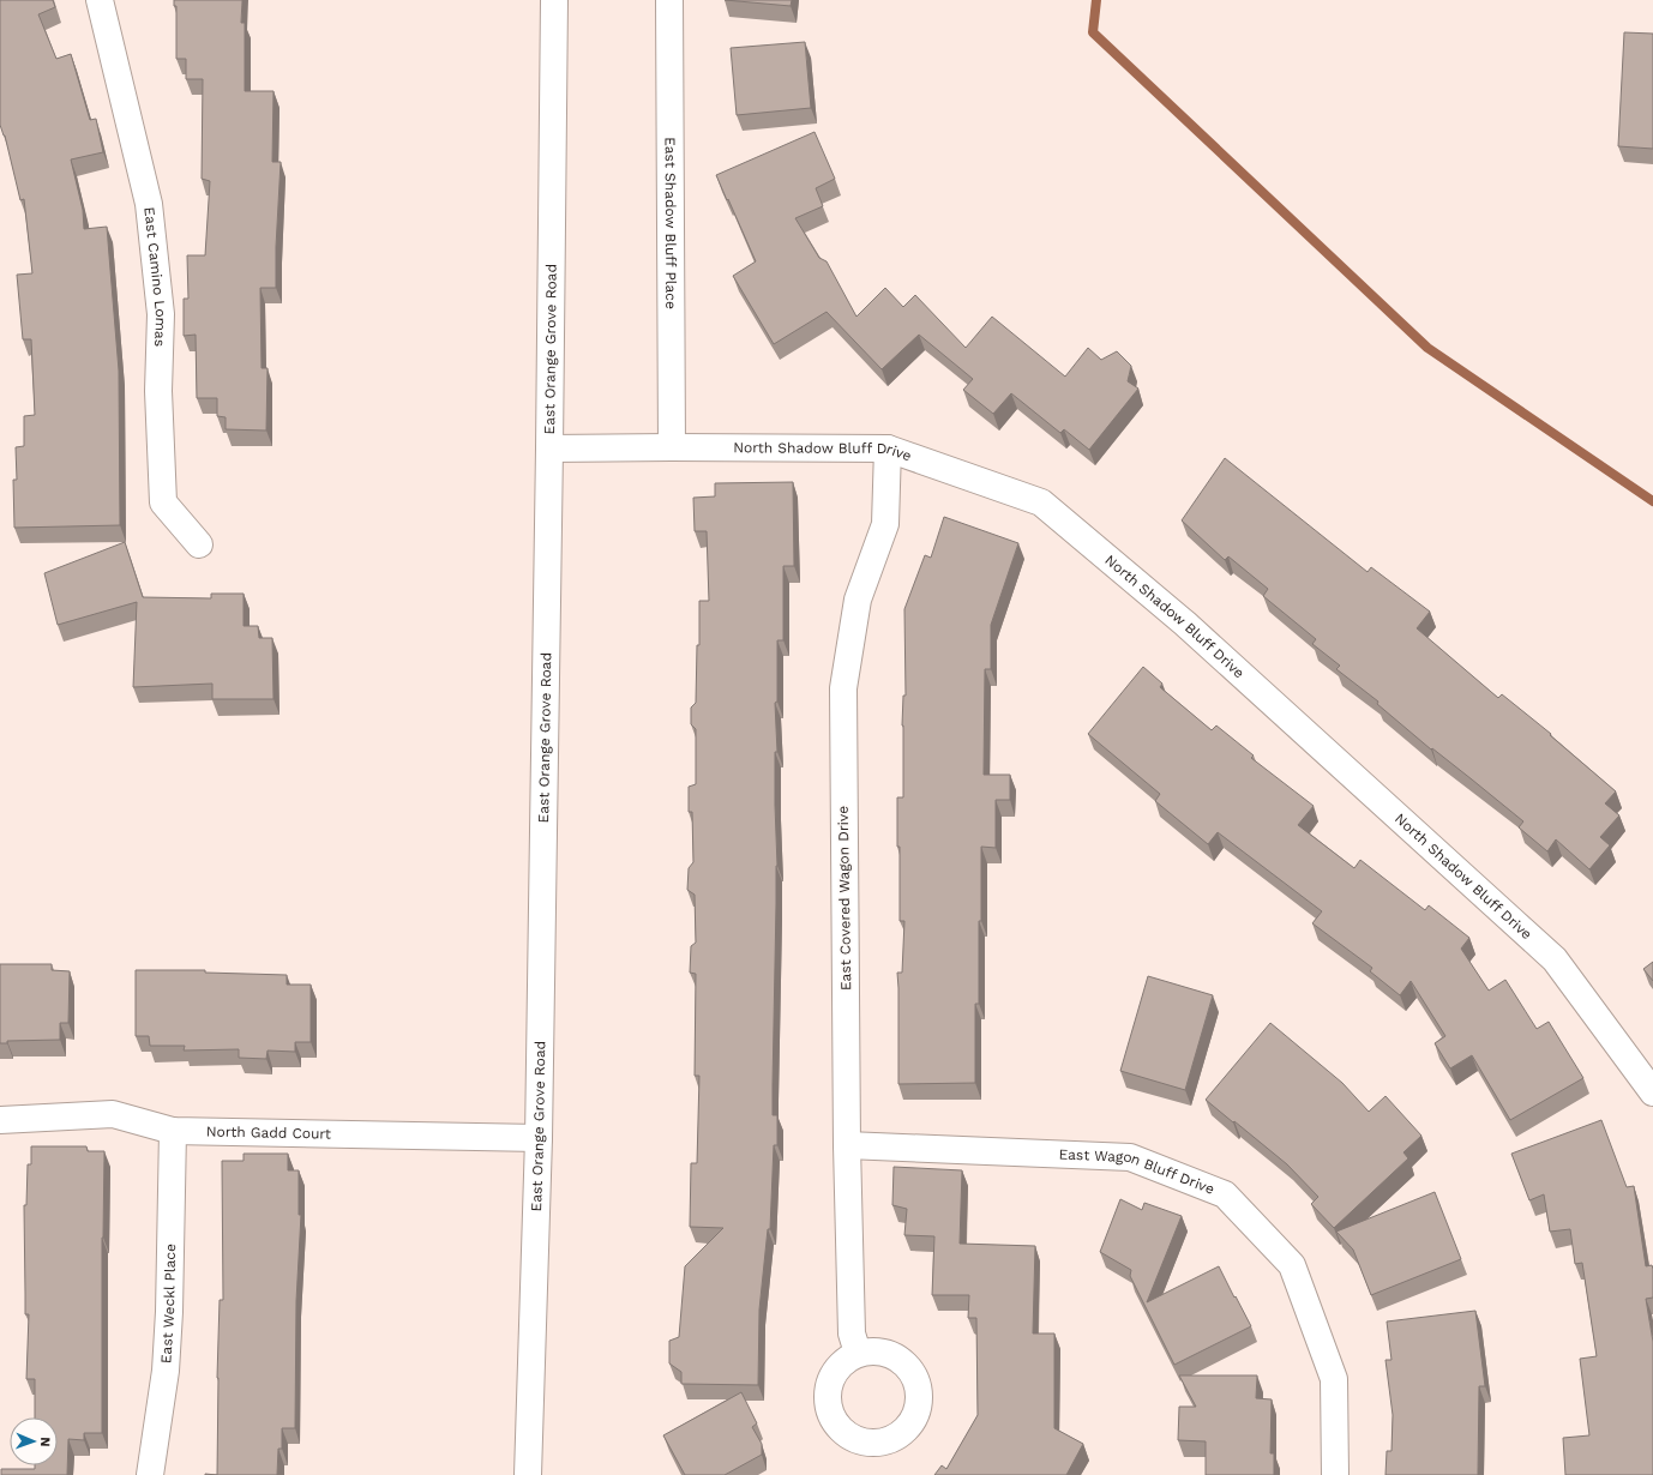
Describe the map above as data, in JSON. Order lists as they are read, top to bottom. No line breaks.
{"streets":{"street":["East Shadow Bluff Place","East Camino Lomas","East Orange Grove Road","North Shadow Bluff Drive","East Covered Wagon Drive","North Gadd Court","East Wagon Bluff Drive","East Weckl Place"]},"crossings":[["East Shadow Bluff Place","North Shadow Bluff Drive"],["East Orange Grove Road","North Shadow Bluff Drive"],["East Orange Grove Road","North Gadd Court"],["North Shadow Bluff Drive","East Covered Wagon Drive"],["East Covered Wagon Drive","East Wagon Bluff Drive"],["North Gadd Court","East Weckl Place"]],"north":"right"}
